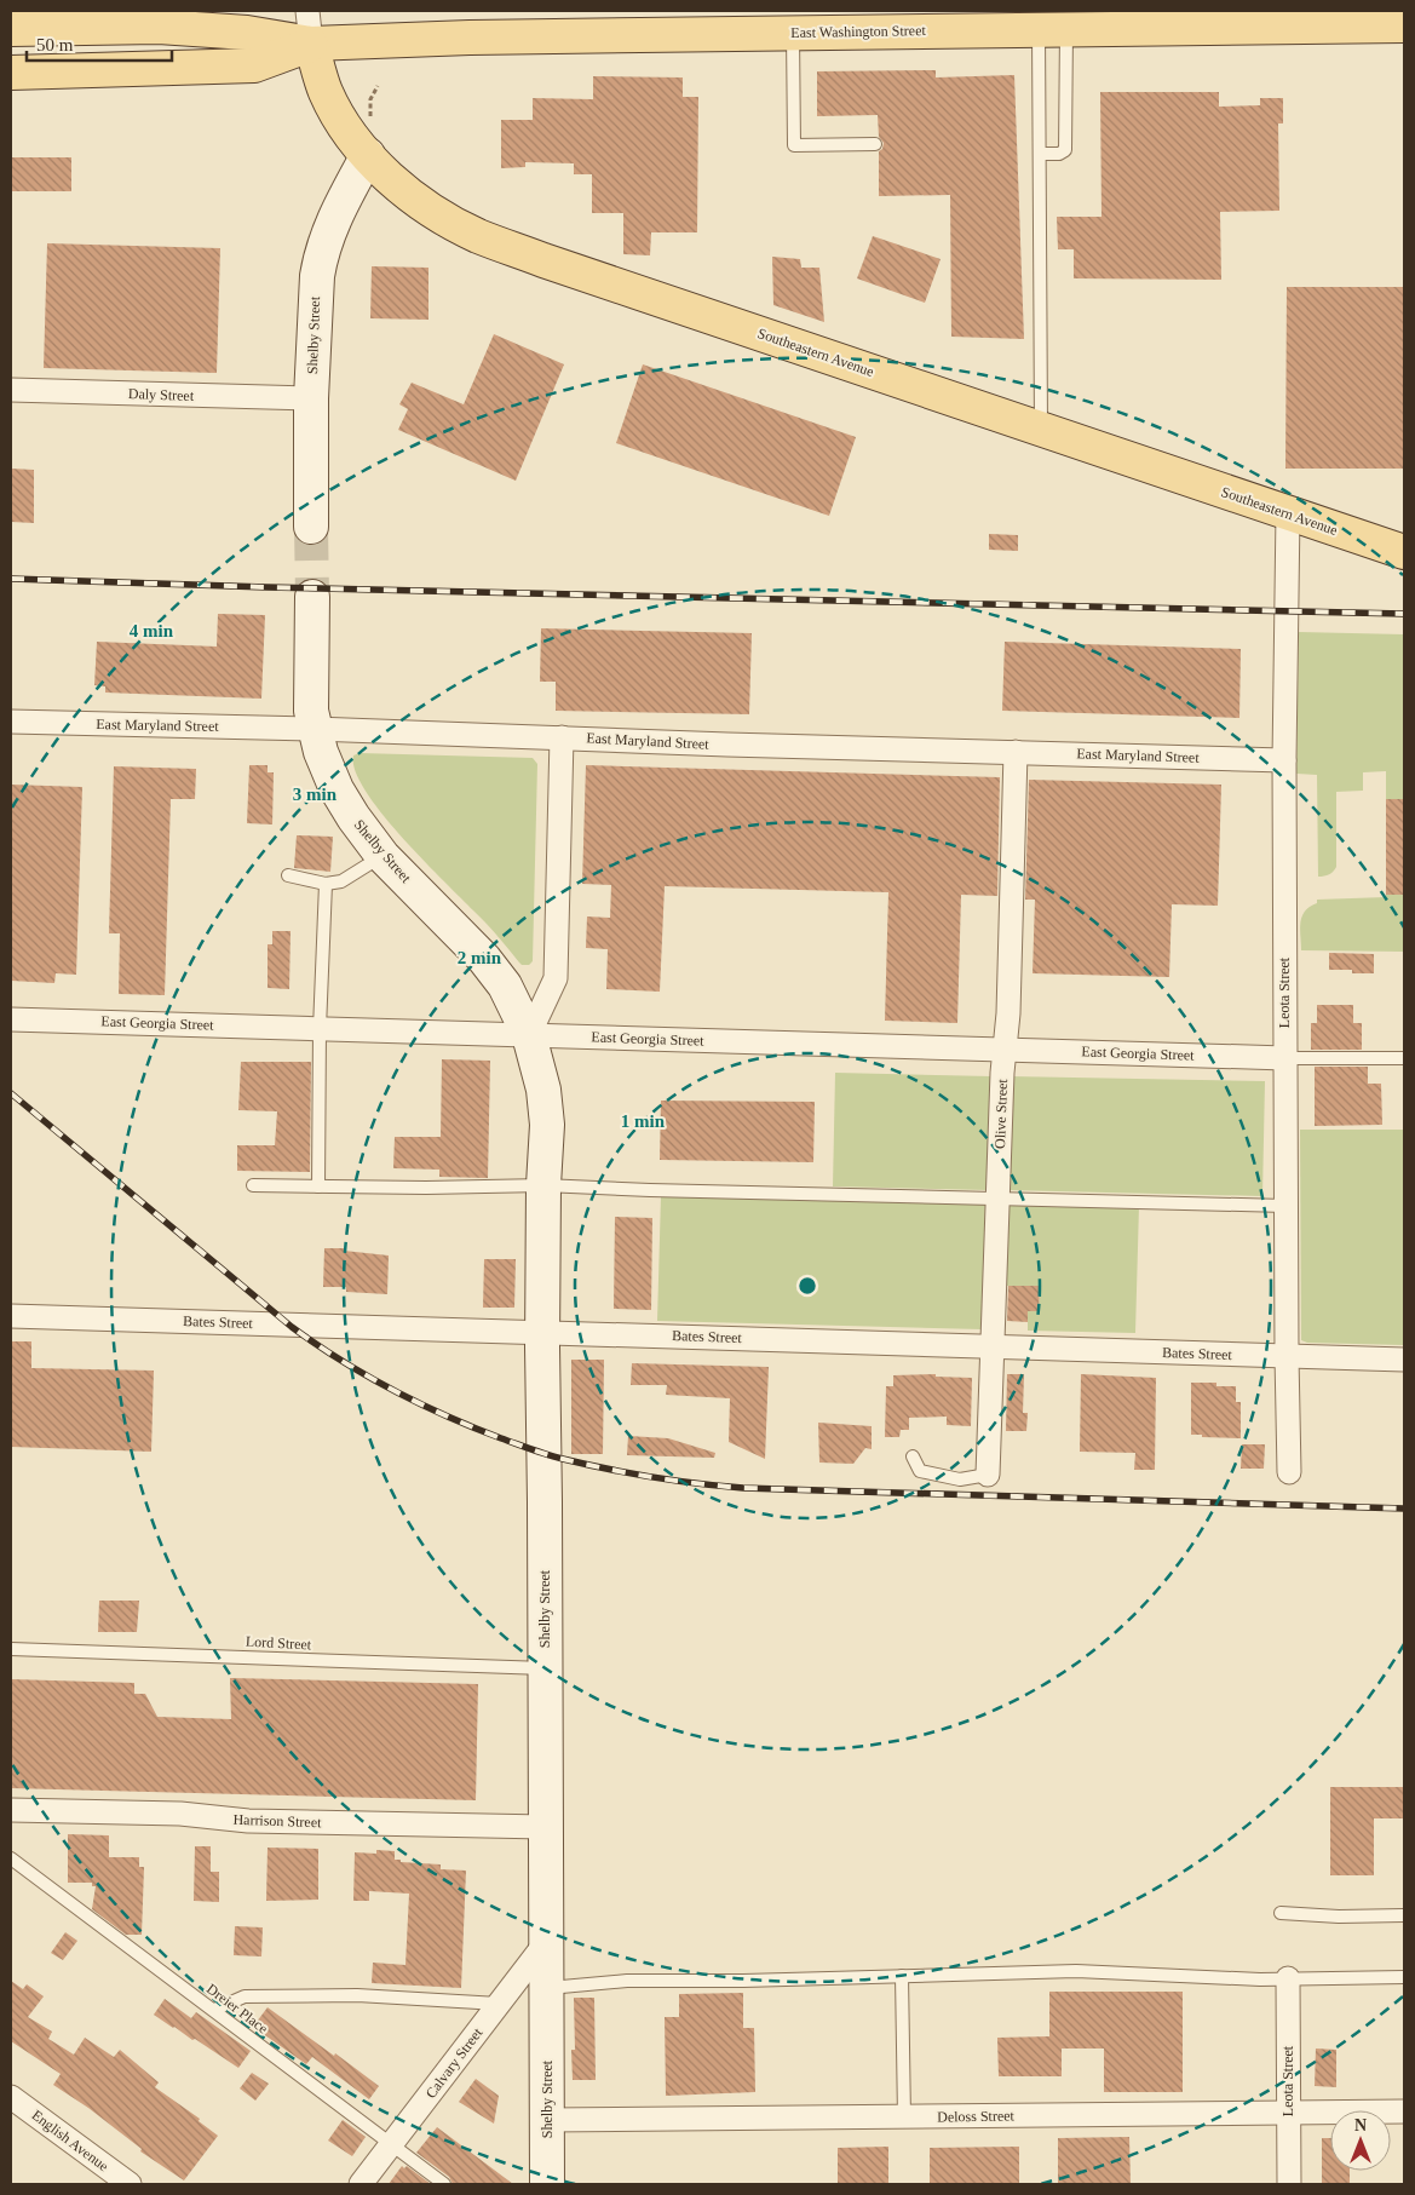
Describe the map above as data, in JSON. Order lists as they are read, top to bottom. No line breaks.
{"streets":{"main road":["East Washington Street","Shelby Street","Southeastern Avenue"],"street":["Daly Street","East Maryland Street","Leota Street","East Georgia Street","Olive Street","Bates Street","Harrison Street","Calvary Street","Deloss Street","English Avenue"],"lane":["Lord Street","Dreier Place"]},"crossings":[["East Washington Street","Southeastern Avenue"],["Shelby Street","Southeastern Avenue"],["Shelby Street","Daly Street"],["Shelby Street","East Maryland Street"],["Shelby Street","East Georgia Street"],["Shelby Street","Bates Street"],["Shelby Street","Lord Street"],["Shelby Street","Harrison Street"],["Shelby Street","Calvary Street"],["Shelby Street","Deloss Street"],["Southeastern Avenue","Leota Street"],["East Maryland Street","Leota Street"],["East Maryland Street","Olive Street"],["Leota Street","East Georgia Street"],["Leota Street","Bates Street"],["Leota Street","Deloss Street"],["East Georgia Street","Olive Street"],["Olive Street","Bates Street"],["Dreier Place","Calvary Street"]],"scale_bar":"50 m","north":"top","rings":["4 min","3 min","2 min","1 min"]}
